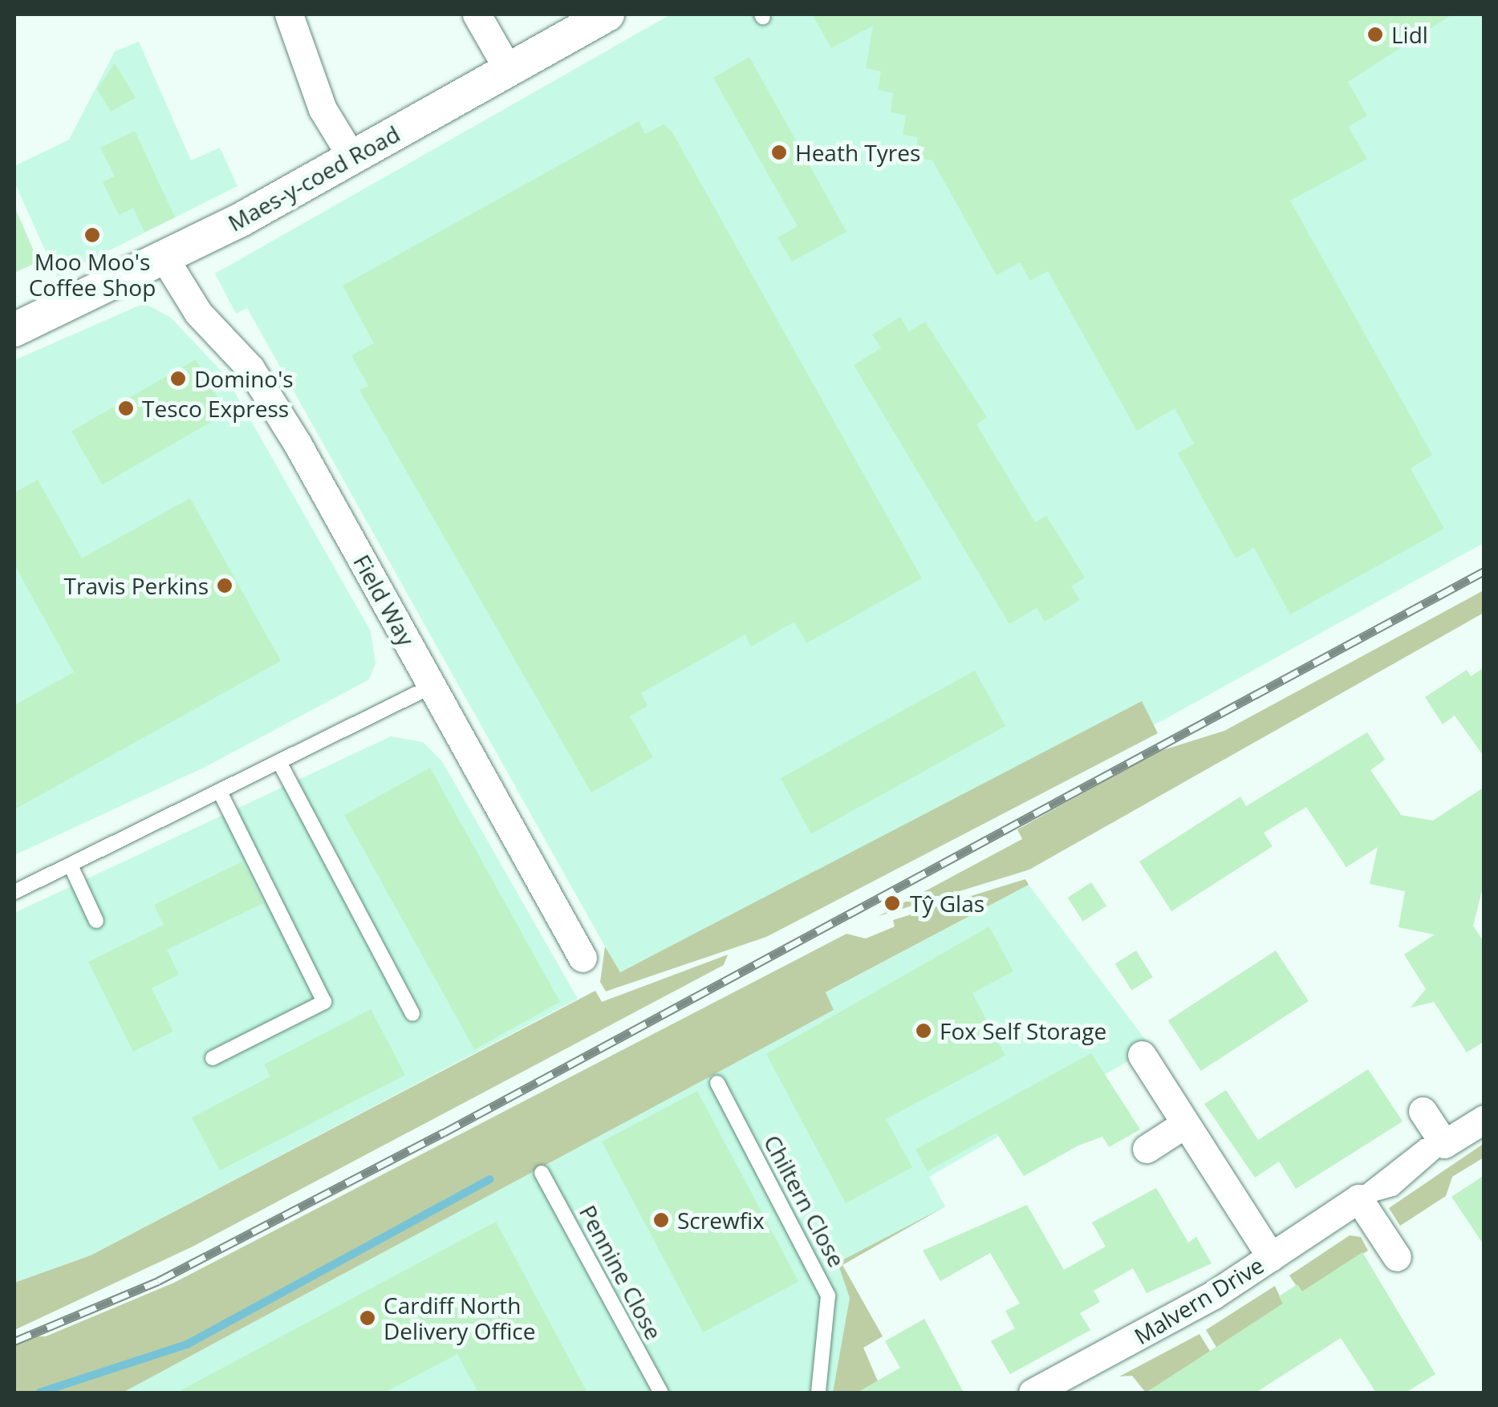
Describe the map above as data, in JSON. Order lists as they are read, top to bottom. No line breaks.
{"streets":{"street":["Maes-y-coed Road","Field Way","Malvern Drive"],"lane":["Chiltern Close","Pennine Close"]},"crossings":[["Maes-y-coed Road","Field Way"]],"places":["Lidl","Heath Tyres","Moo Moo's Coffee Shop","Domino's","Tesco Express","Travis Perkins","Tŷ Glas","Fox Self Storage","Screwfix","Cardiff North Delivery Office"]}
